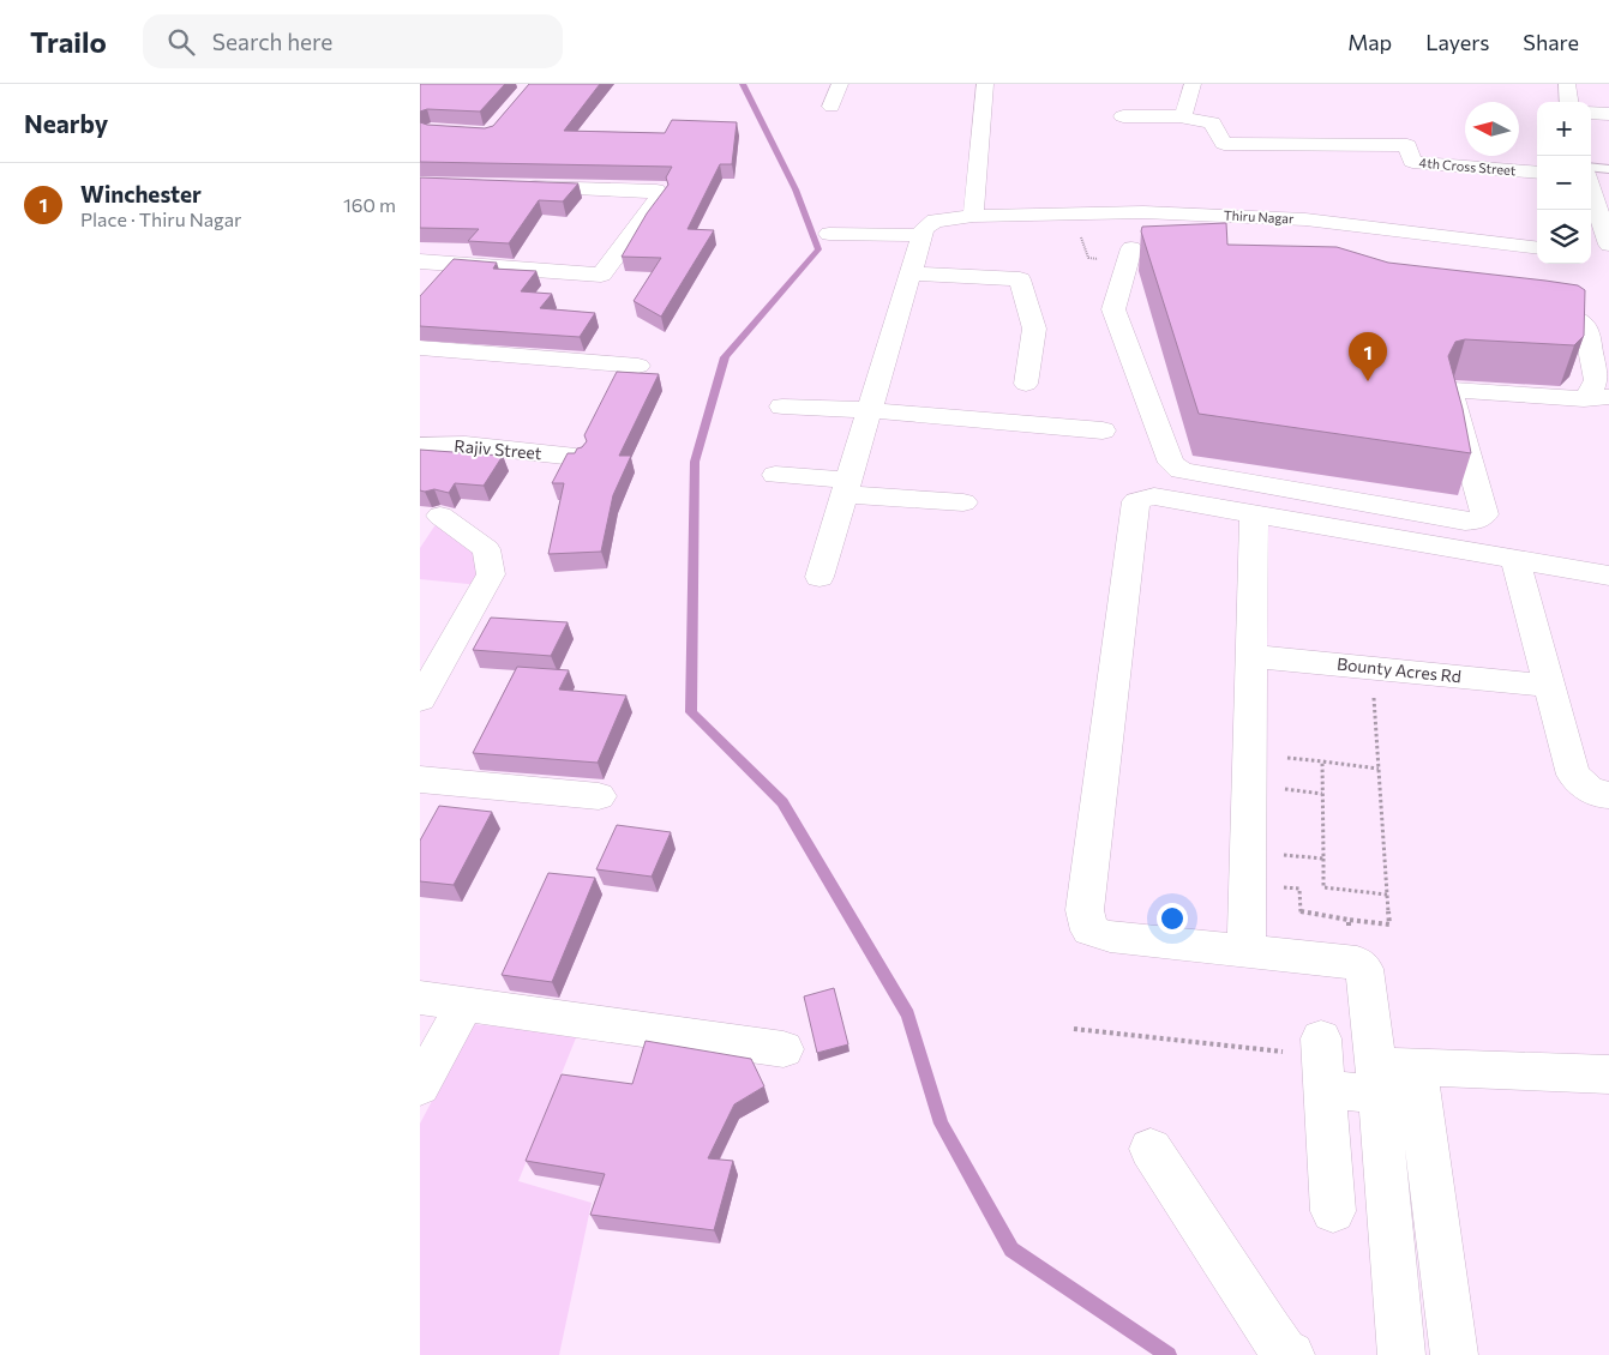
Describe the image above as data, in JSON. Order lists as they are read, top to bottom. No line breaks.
{"streets":{"street":["4th Cross Street","Thiru Nagar","Rajiv Street","Bounty Acres Rd"]},"north":"left","page":{"header":"Trailo","search":"Search here","nav":["Map","Layers","Share"],"heading":"Nearby","map_buttons":["+","−"],"list":[{"mark":"1","name":"Winchester","note":"Place · Thiru Nagar","value":"160 m"}],"pins":"1"}}
